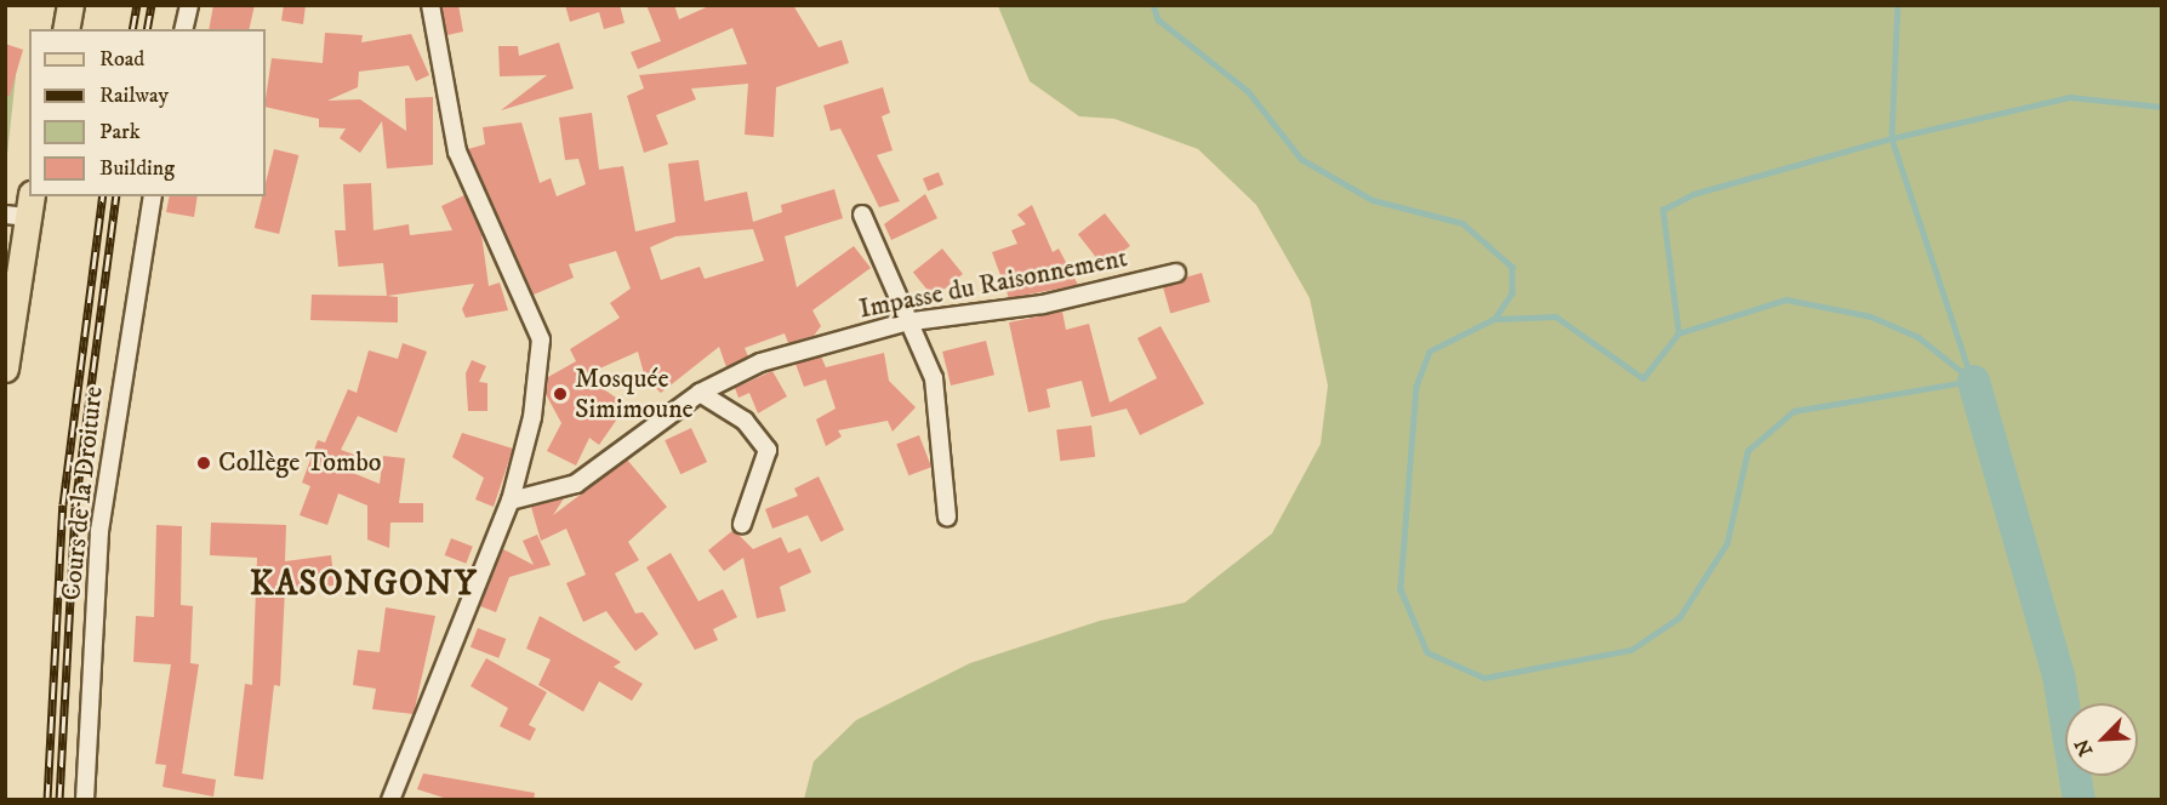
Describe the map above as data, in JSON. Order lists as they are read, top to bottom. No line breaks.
{"streets":{"street":["Impasse du Raisonnement","Cours de la Droiture"]},"districts":["KASONGONY"],"places":["Mosquée Simimoune","Collège Tombo"],"legend":["Road","Railway","Park","Building"],"north":"bottom left"}
